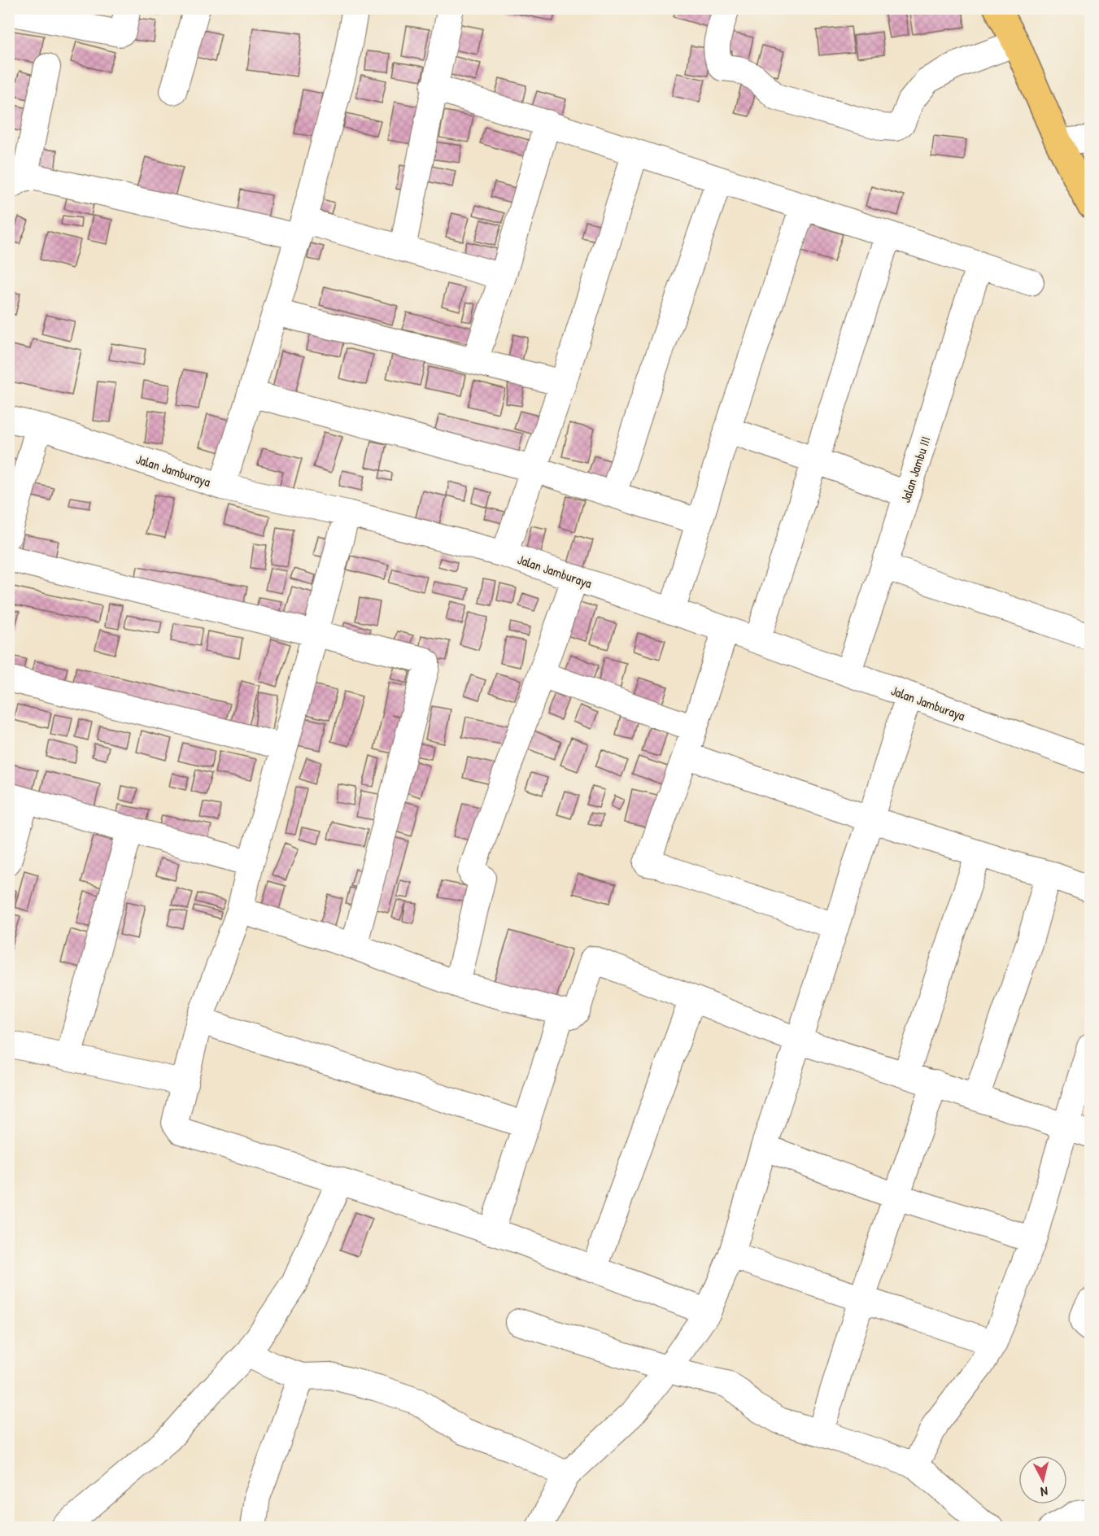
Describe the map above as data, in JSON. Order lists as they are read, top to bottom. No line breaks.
{"streets":{"street":["Jalan Jambu III","Jalan Jamburaya"]},"crossings":[["Jalan Jambu III","Jalan Jamburaya"]],"north":"bottom"}
